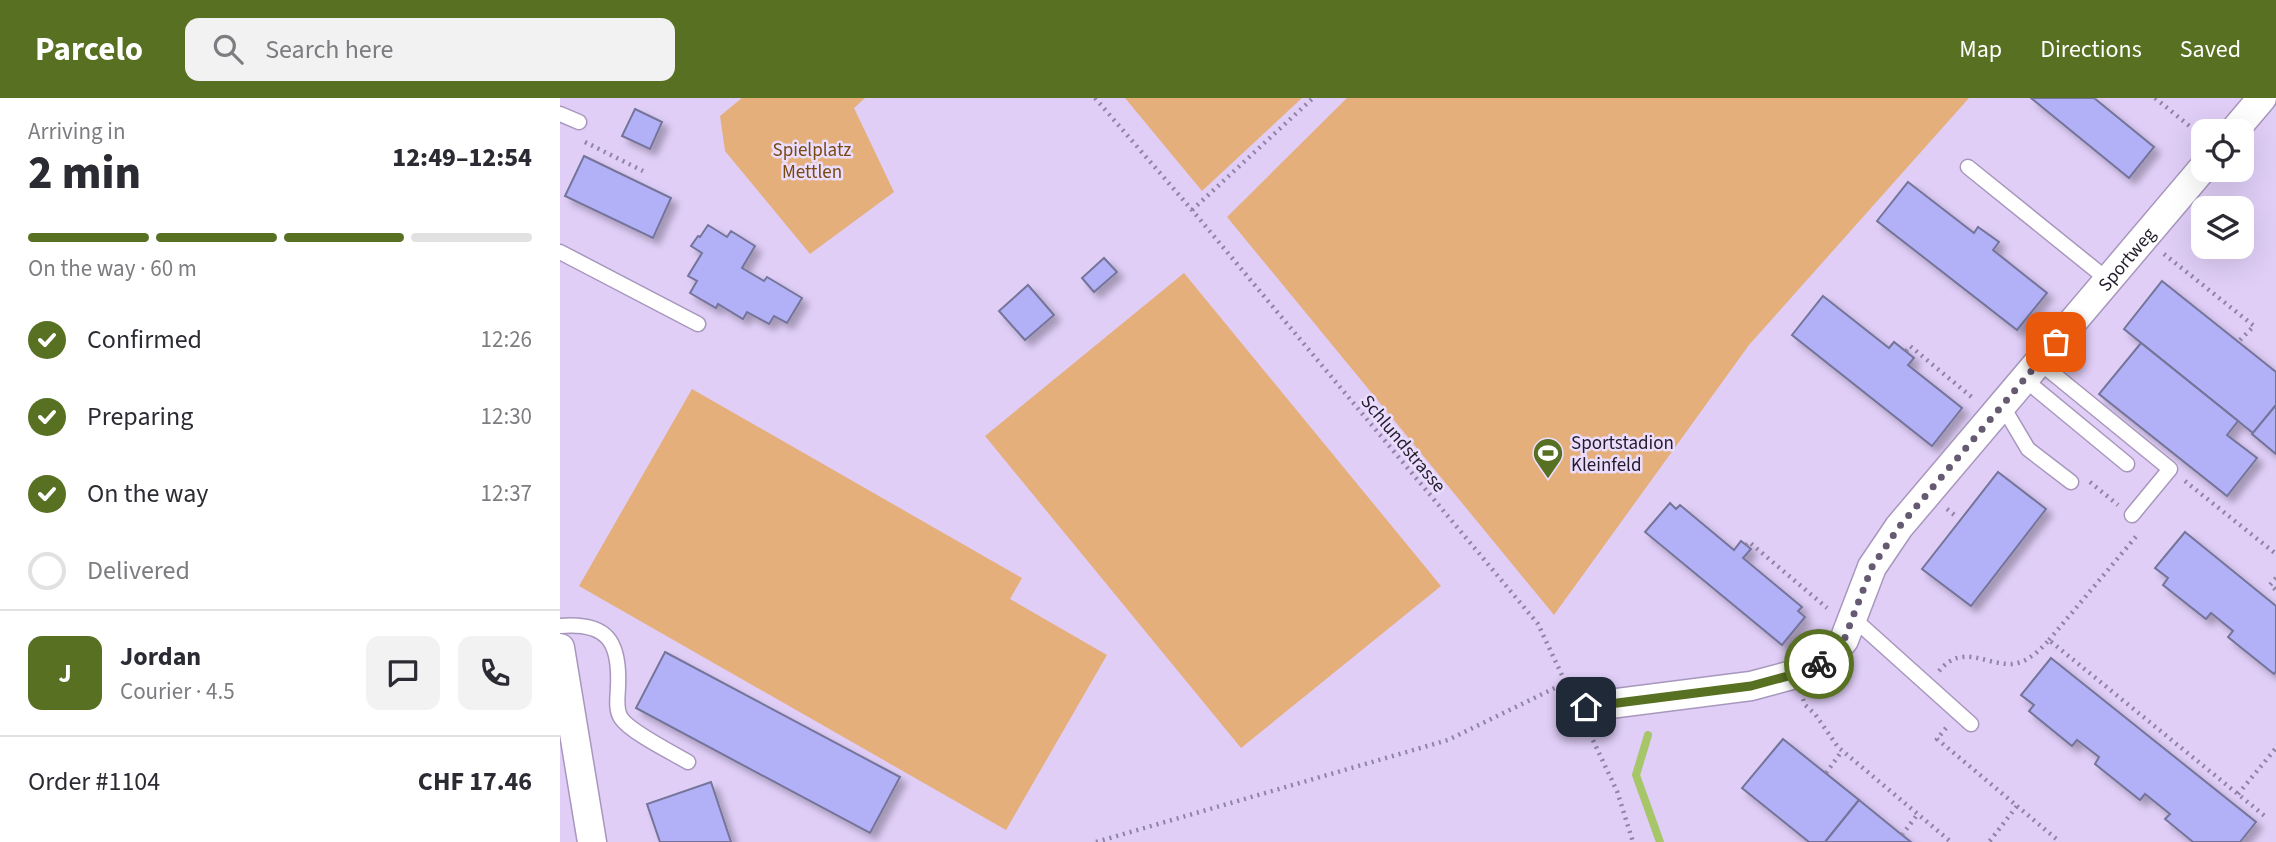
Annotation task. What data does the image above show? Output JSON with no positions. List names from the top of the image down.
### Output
{
  "streets": {
    "street": ["Sportweg"],
    "path": ["Schlundstrasse"]
  },
  "crossings": [
    ["Sportweg", "Schlundstrasse"]
  ],
  "parks": ["Spielplatz Mettlen"],
  "places": {
    "sports": ["Sportstadion Kleinfeld"]
  },
  "page": {
    "header": "Parcelo",
    "search": "Search here",
    "nav": ["Map", "Directions", "Saved"],
    "heading": ["2 min", "Arriving in", "12:49–12:54"],
    "panel": [
      "Jordan",
      "Courier · 4.5",
      "Order #1104",
      "CHF 17.46"
    ],
    "bar": "On the way · 60 m",
    "list": [
      ["Confirmed", "12:26"],
      ["Preparing", "12:30"],
      ["On the way", "12:37"],
      "Delivered"
    ],
    "round": "J"
  }
}
